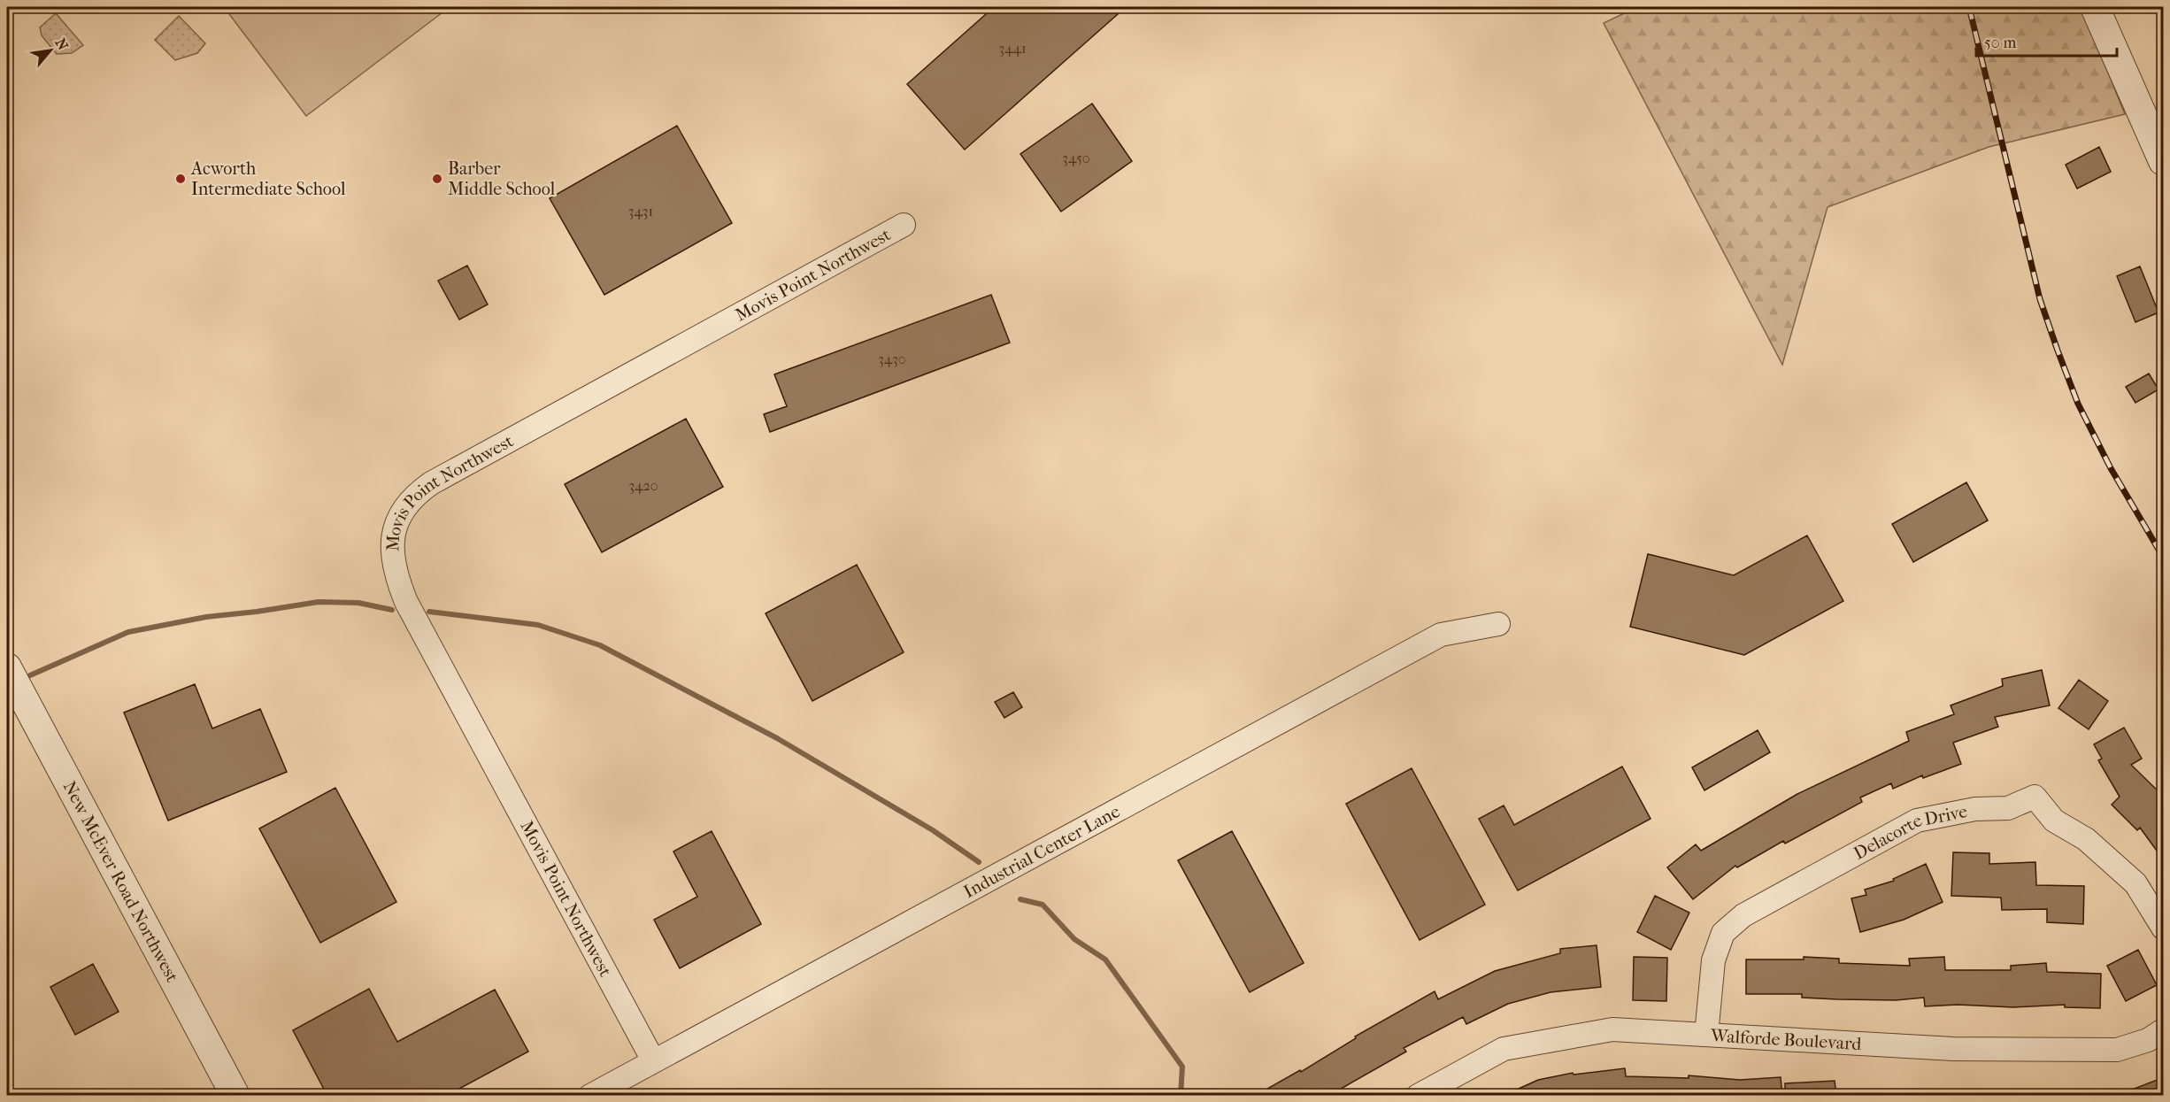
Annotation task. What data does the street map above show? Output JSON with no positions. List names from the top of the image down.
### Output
{
  "streets": {
    "street": [
      "Movis Point Northwest",
      "Delacorte Drive",
      "Industrial Center Lane",
      "New McEver Road Northwest",
      "Walforde Boulevard"
    ]
  },
  "crossings": [
    ["Movis Point Northwest", "Industrial Center Lane"],
    ["Delacorte Drive", "Walforde Boulevard"]
  ],
  "places": ["Acworth Intermediate School", "Barber Middle School"],
  "house_numbers": [
    "3441",
    "3450",
    "3431",
    "3430",
    "3420"
  ],
  "scale_bar": "50 m",
  "north": "top right"
}
